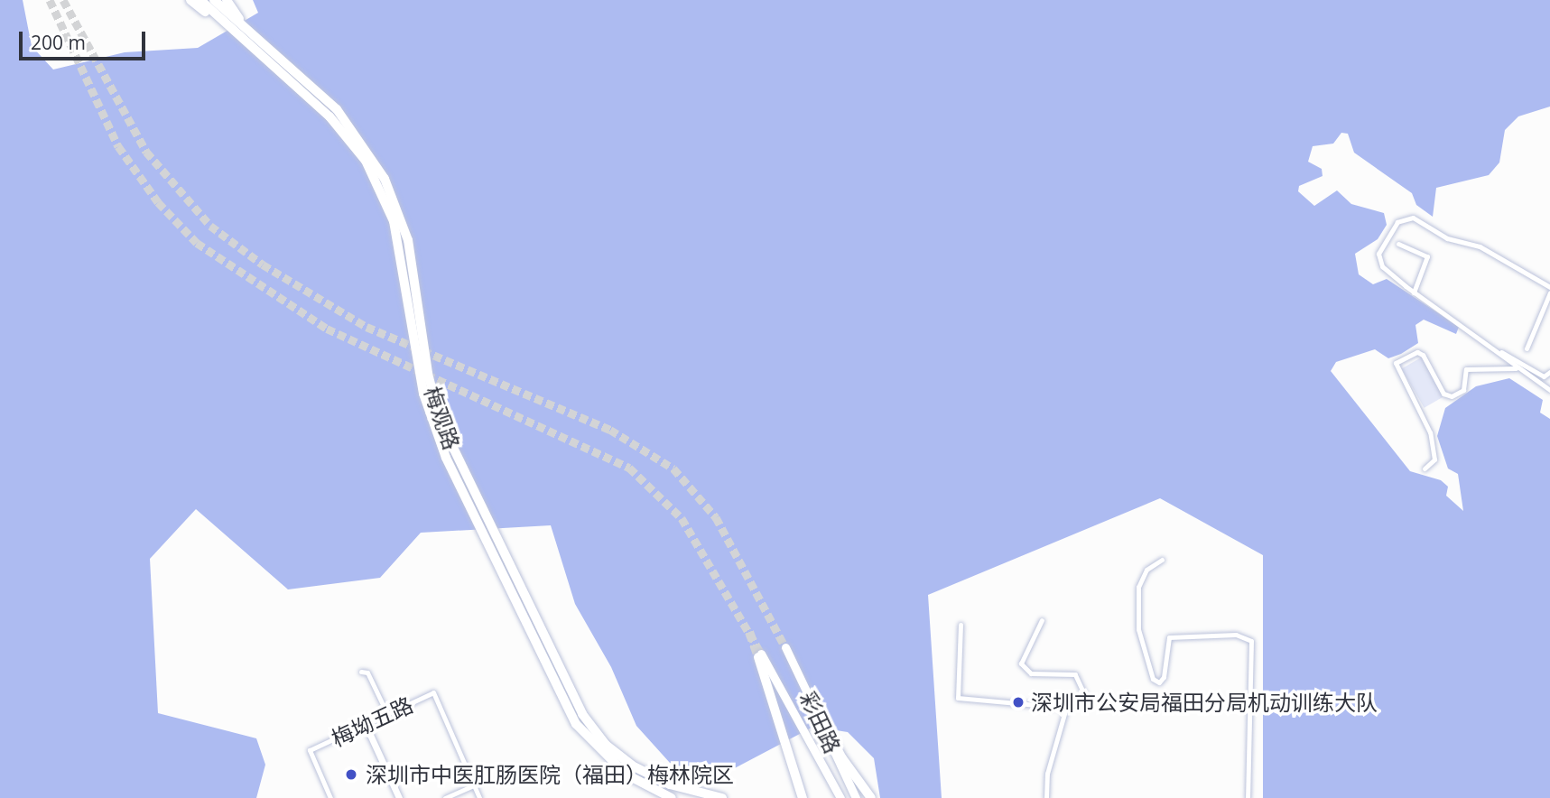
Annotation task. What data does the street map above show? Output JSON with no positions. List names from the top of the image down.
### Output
{
  "streets": {
    "highway": ["梅观路"],
    "main road": ["彩田路"],
    "street": ["梅坳五路"]
  },
  "places": ["深圳市公安局福田分局机动训练大队", "深圳市中医肛肠医院（福田）梅林院区"],
  "scale_bar": "200 m"
}
